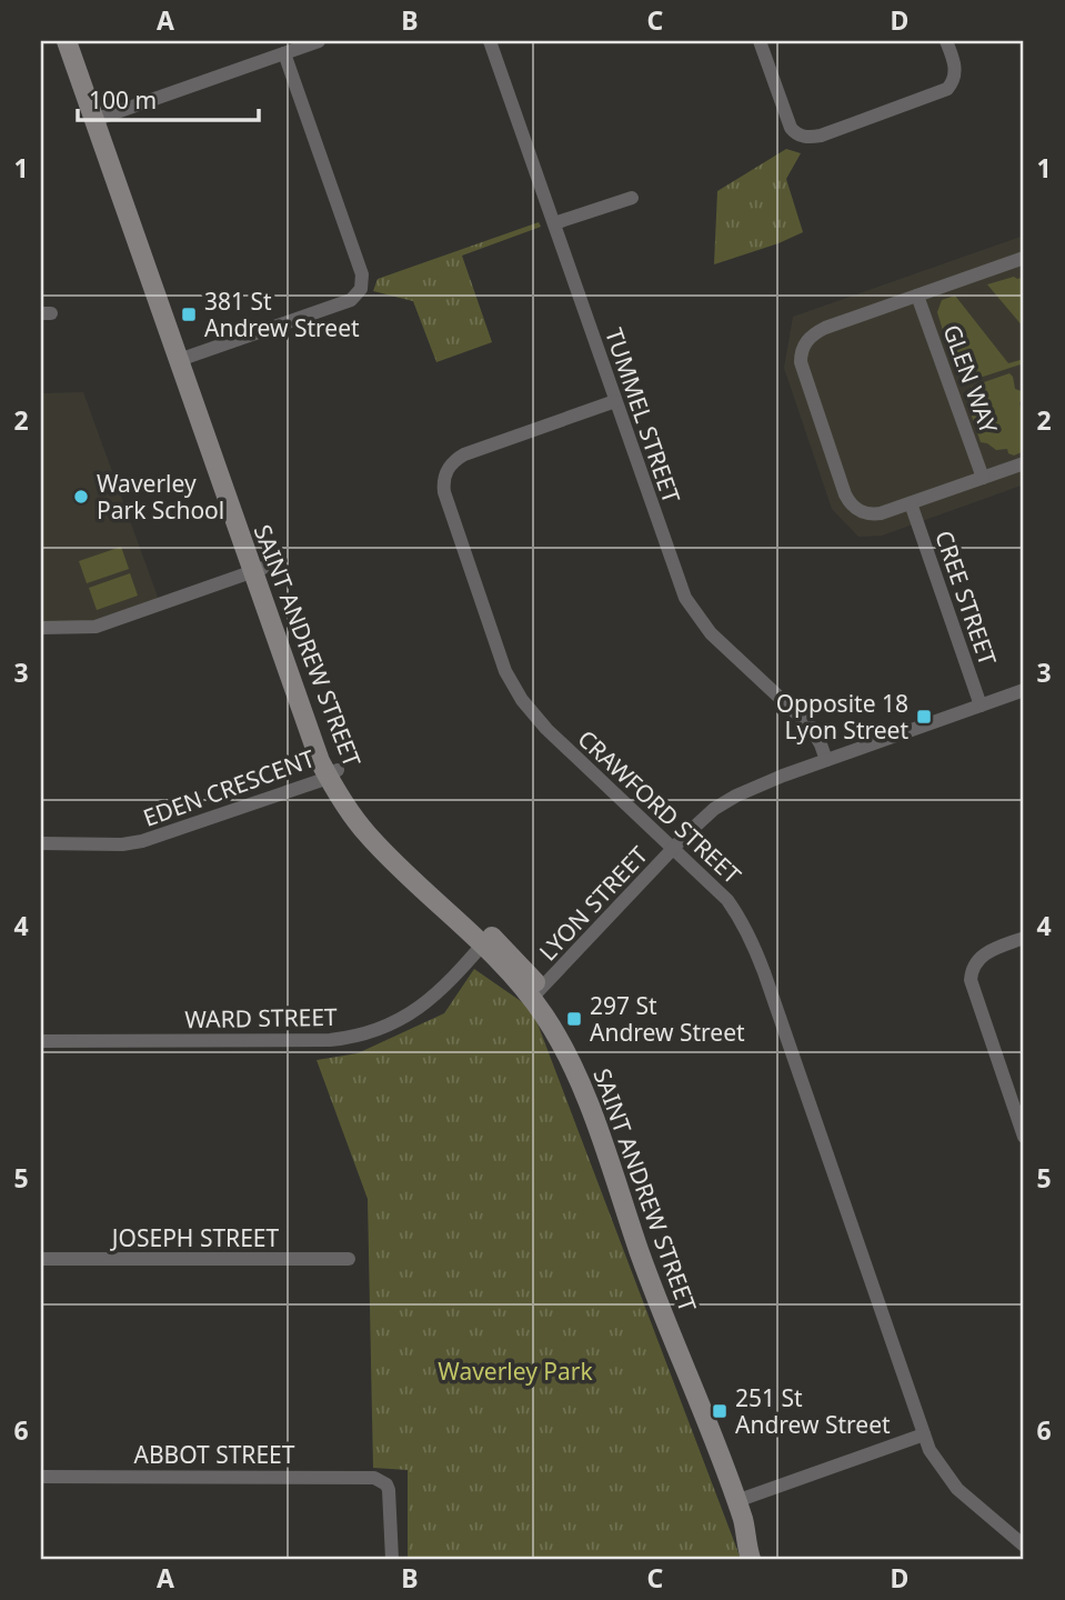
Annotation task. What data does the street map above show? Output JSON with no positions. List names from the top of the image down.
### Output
{
  "streets": {
    "street": [
      "GLEN WAY",
      "TUMMEL STREET",
      "CREE STREET",
      "SAINT ANDREW STREET",
      "EDEN CRESCENT",
      "CRAWFORD STREET",
      "LYON STREET",
      "WARD STREET",
      "JOSEPH STREET",
      "ABBOT STREET"
    ]
  },
  "crossings": [
    ["TUMMEL STREET", "CRAWFORD STREET"],
    ["TUMMEL STREET", "LYON STREET"],
    ["CREE STREET", "LYON STREET"],
    ["SAINT ANDREW STREET", "EDEN CRESCENT"],
    ["SAINT ANDREW STREET", "LYON STREET"],
    ["SAINT ANDREW STREET", "WARD STREET"],
    ["CRAWFORD STREET", "LYON STREET"]
  ],
  "parks": ["Waverley Park"],
  "places": {
    "transit": [
      "381 St Andrew Street",
      "Opposite 18 Lyon Street",
      "297 St Andrew Street",
      "251 St Andrew Street"
    ],
    "other": ["Waverley Park School"]
  },
  "scale_bar": "100 m",
  "grid": {
    "columns": [
      "A",
      "B",
      "C",
      "D"
    ],
    "rows": [
      "1",
      "2",
      "3",
      "4",
      "5",
      "6"
    ]
  }
}
